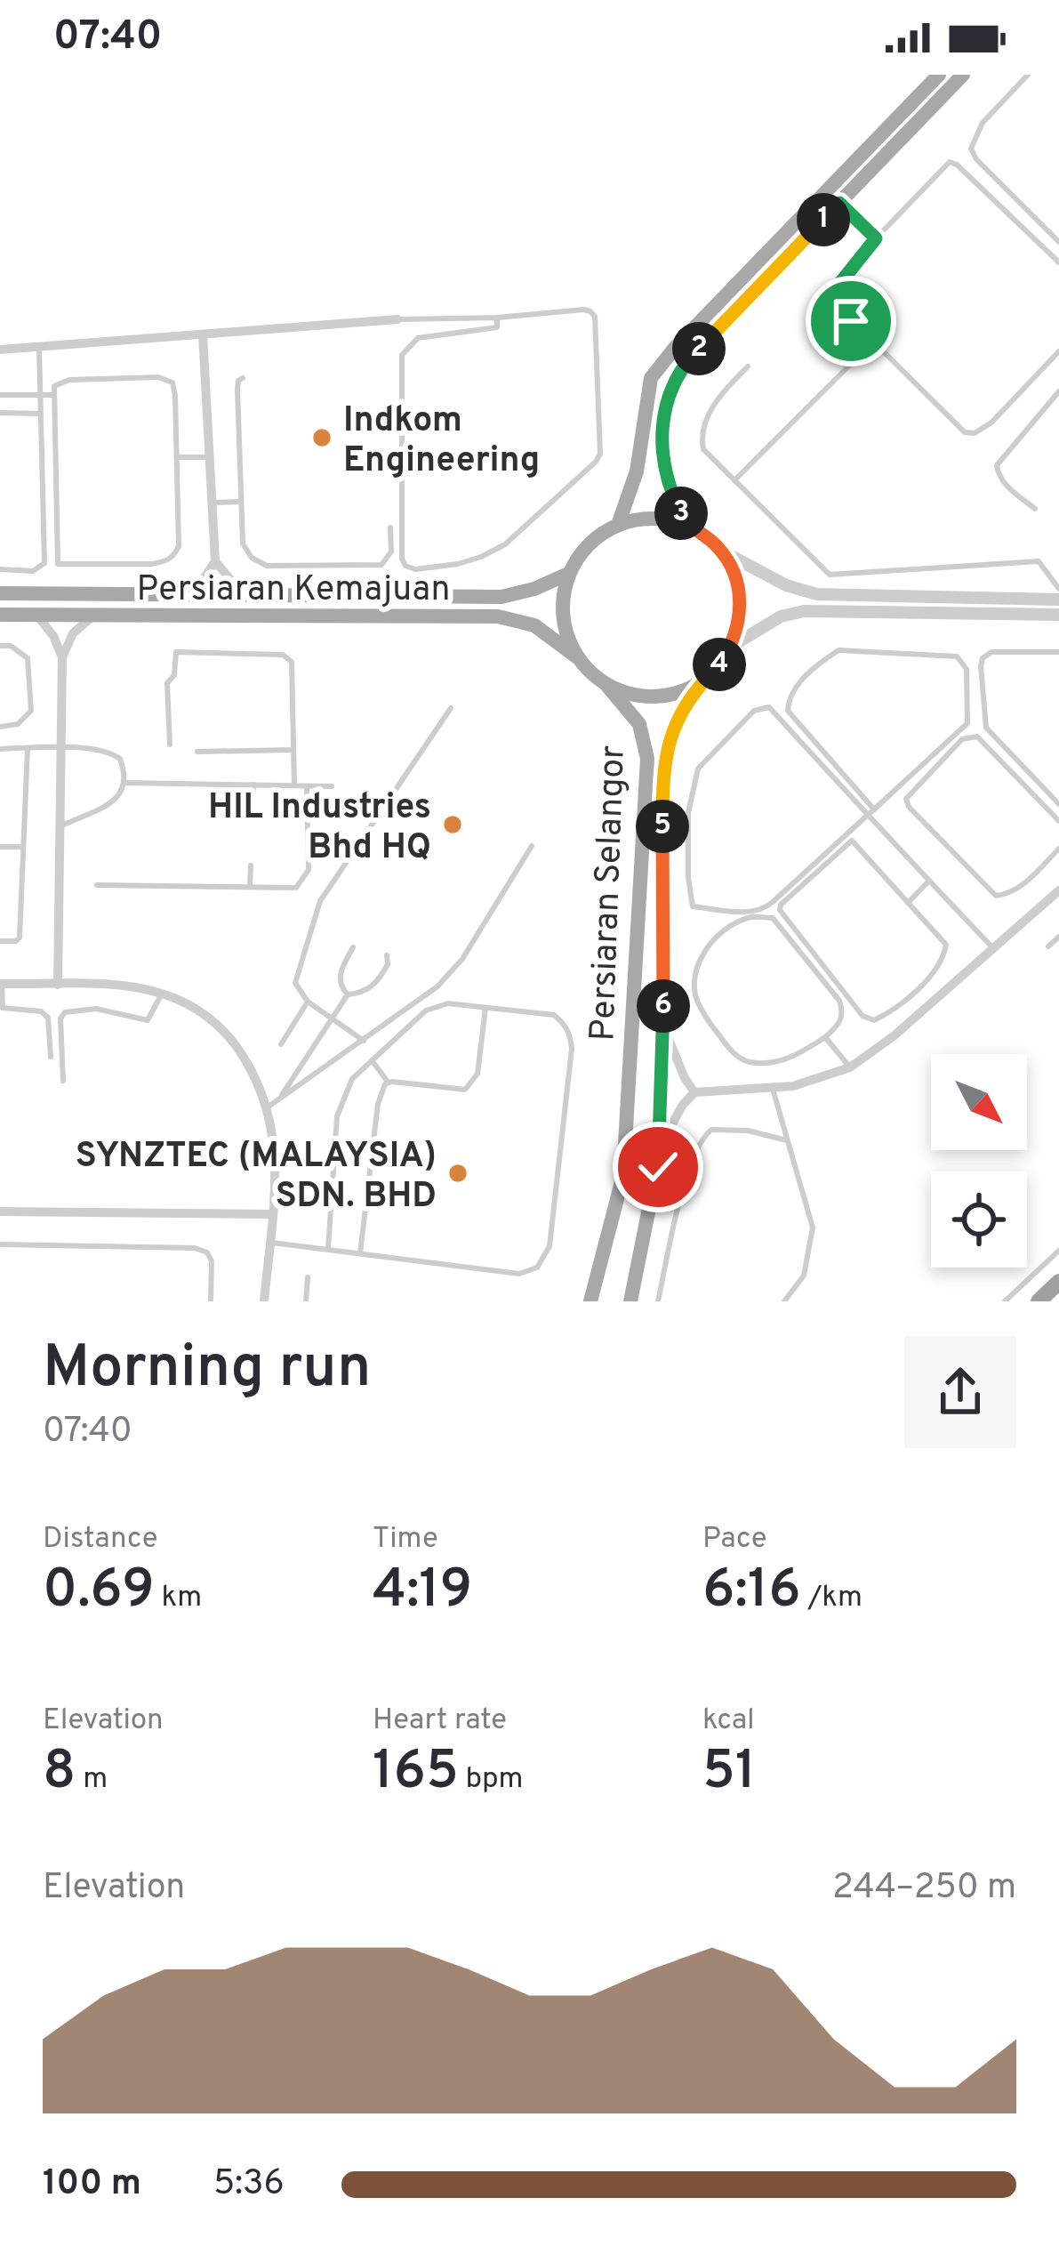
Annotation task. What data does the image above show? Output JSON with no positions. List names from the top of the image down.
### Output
{
  "streets": {
    "main road": ["Persiaran Kemajuan", "Persiaran Selangor"]
  },
  "crossings": [
    ["Persiaran Kemajuan", "Persiaran Selangor"]
  ],
  "places": ["Indkom Engineering", "HIL Industries Bhd HQ", "SYNZTEC (MALAYSIA) SDN. BHD"],
  "north": "bottom right",
  "page": {
    "status": "07:40",
    "pins": [
      "1",
      "2",
      "3",
      "4",
      "5",
      "6"
    ],
    "heading": ["Morning run", "07:40"],
    "stats": [
      ["Distance", "0.69 km"],
      ["Time", "4:19"],
      ["Pace", "6:16 /km"],
      ["Elevation", "8 m"],
      ["Heart rate", "165 bpm"],
      ["kcal", "51"]
    ],
    "chart": ["Elevation", "244–250 m"],
    "list": [
      {
        "name": "100 m",
        "note": "5:36"
      }
    ]
  }
}
